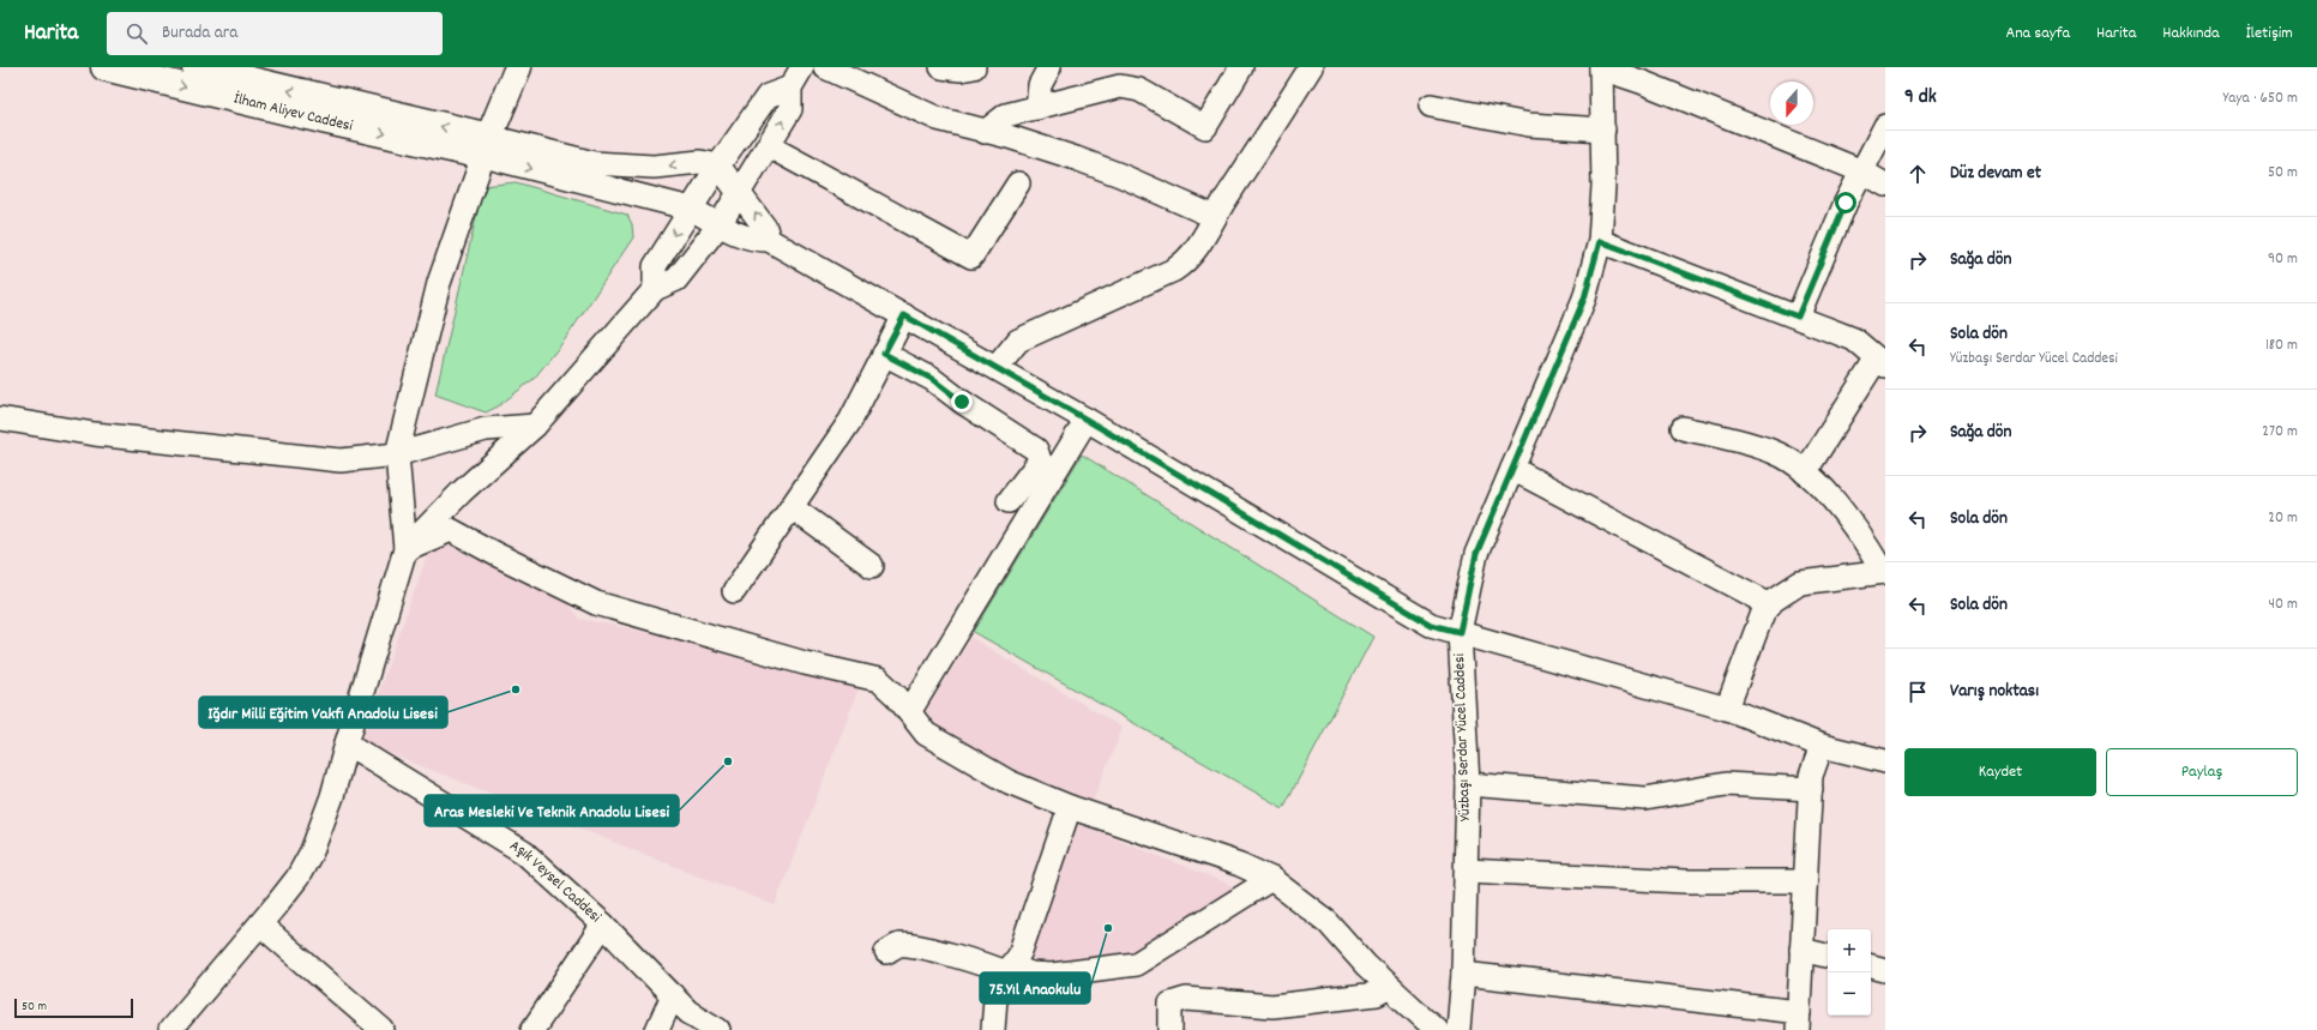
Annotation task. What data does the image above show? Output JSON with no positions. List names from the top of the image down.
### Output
{
  "streets": {
    "main road": ["İlham Aliyev Caddesi"],
    "street": ["Yüzbaşı Serdar Yücel Caddesi", "Aşık Veysel Caddesi"]
  },
  "places": ["Iğdır Milli Eğitim Vakfı Anadolu Lisesi", "Aras Mesleki Ve Teknik Anadolu Lisesi", "75.Yıl Anaokulu"],
  "scale_bar": "50 m",
  "north": "bottom",
  "page": {
    "header": "Harita",
    "search": "Burada ara",
    "nav": [
      "Ana sayfa",
      "Harita",
      "Hakkında",
      "İletişim"
    ],
    "heading": ["9 dk", "Yaya · 650 m"],
    "list": [
      ["Düz devam et", "50 m"],
      ["Sağa dön", "90 m"],
      ["Sola dön", "Yüzbaşı Serdar Yücel Caddesi", "180 m"],
      ["Sağa dön", "270 m"],
      ["Sola dön", "20 m"],
      ["Sola dön", "40 m"],
      "Varış noktası"
    ],
    "buttons": ["Kaydet", "Paylaş"],
    "map_buttons": ["+", "−"],
    "scale": "50 m"
  }
}
